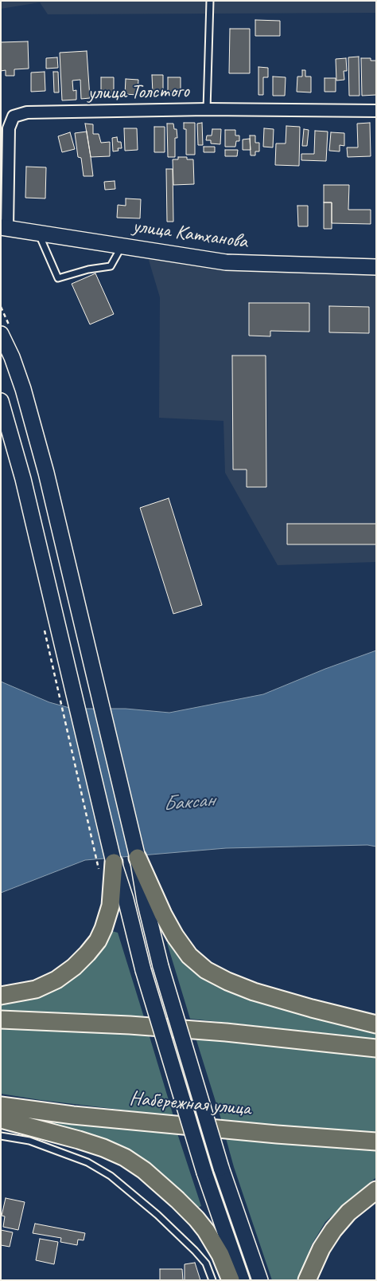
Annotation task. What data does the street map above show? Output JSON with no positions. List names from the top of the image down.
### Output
{
  "streets": {
    "main road": ["улица Катханова", "Набережная улица"],
    "street": ["улица Толстого"]
  },
  "crossings": [
    ["улица Толстого", "улица Катханова"]
  ],
  "water": ["Баксан"]
}
